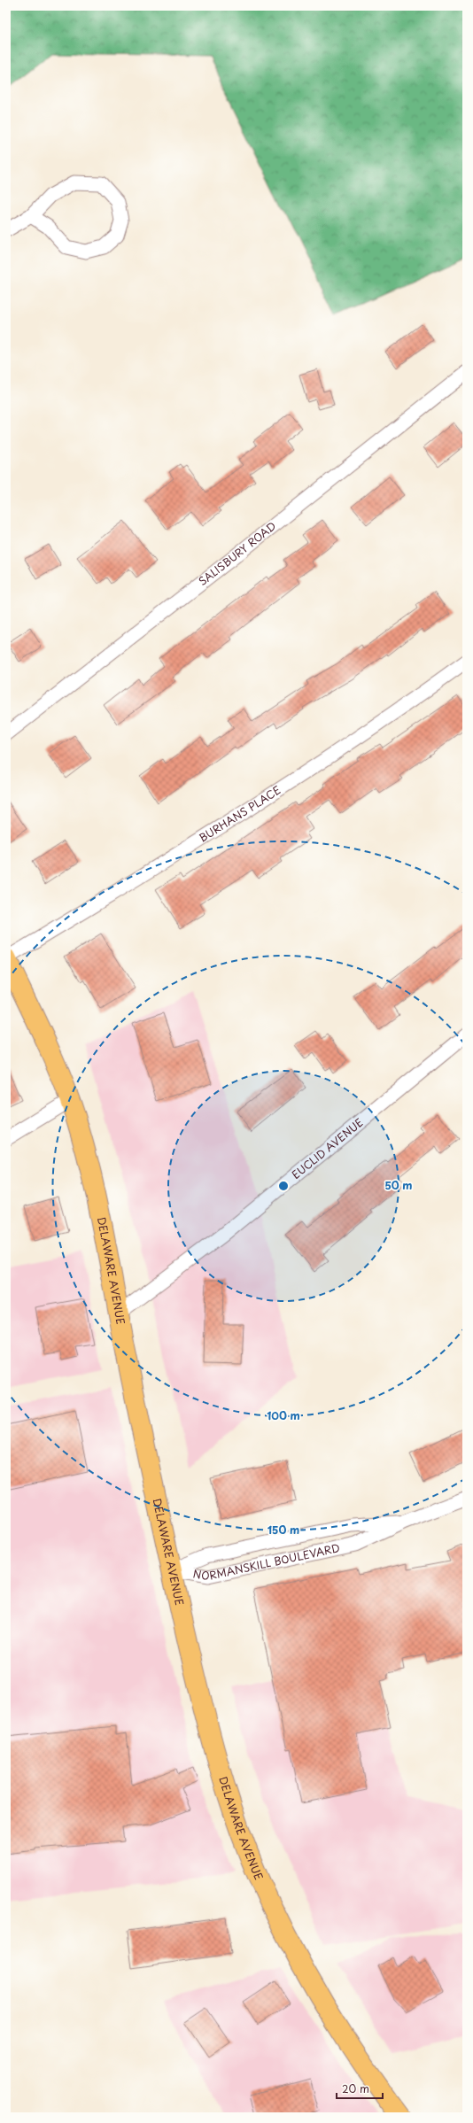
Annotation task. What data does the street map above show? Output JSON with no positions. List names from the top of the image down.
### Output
{
  "streets": {
    "main road": ["DELAWARE AVENUE"],
    "street": [
      "SALISBURY ROAD",
      "BURHANS PLACE",
      "EUCLID AVENUE",
      "NORMANSKILL BOULEVARD"
    ]
  },
  "crossings": [
    ["BURHANS PLACE", "DELAWARE AVENUE"],
    ["EUCLID AVENUE", "DELAWARE AVENUE"],
    ["DELAWARE AVENUE", "NORMANSKILL BOULEVARD"]
  ],
  "scale_bar": "20 m",
  "rings": ["50 m", "100 m", "150 m"]
}
